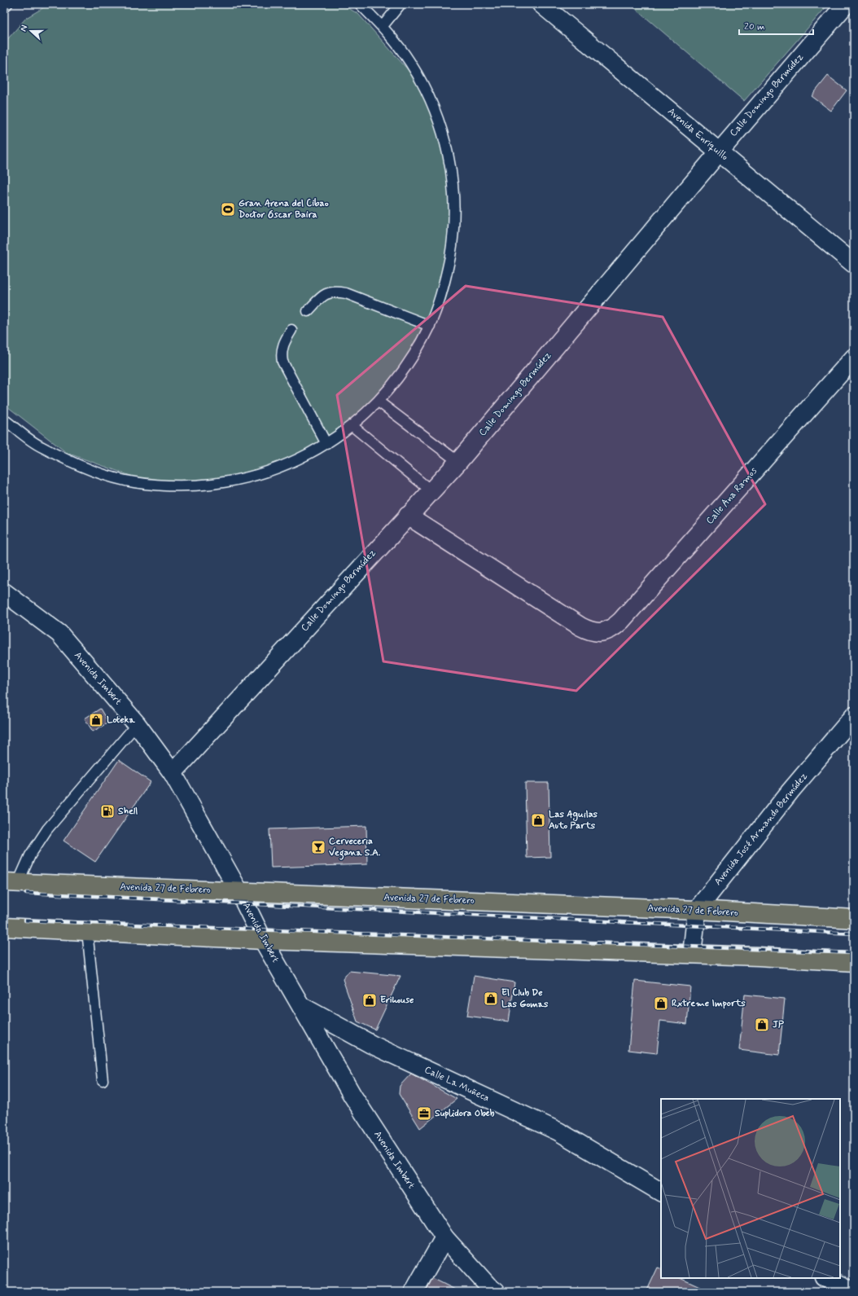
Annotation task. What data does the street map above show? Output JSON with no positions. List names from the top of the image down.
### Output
{
  "streets": {
    "main road": ["Avenida 27 de Febrero"],
    "street": [
      "Calle Domingo Bermúdez",
      "Avenida Enriquillo",
      "Calle Ana Ramos",
      "Avenida Imbert",
      "Avenida José Armando Bermúdez",
      "Calle La Muñeca"
    ]
  },
  "crossings": [
    ["Calle Domingo Bermúdez", "Avenida Enriquillo"],
    ["Calle Domingo Bermúdez", "Calle Ana Ramos"],
    ["Calle Domingo Bermúdez", "Avenida Imbert"],
    ["Avenida Imbert", "Avenida 27 de Febrero"],
    ["Avenida Imbert", "Calle La Muñeca"],
    ["Avenida José Armando Bermúdez", "Avenida 27 de Febrero"]
  ],
  "places": {
    "sports": ["Gran Arena del Cibao Doctor Óscar Baira"],
    "shop": [
      "Loteka",
      "Las Aguilas Auto Parts",
      "El Club De Las Gomas",
      "Erihouse",
      "Rxtreme Imports",
      "JP"
    ],
    "fuel station": ["Shell"],
    "bar": ["Cerveceria Vegana S.A."],
    "office": ["Suplidora Obeb"]
  },
  "scale_bar": "20 m",
  "north": "left"
}
